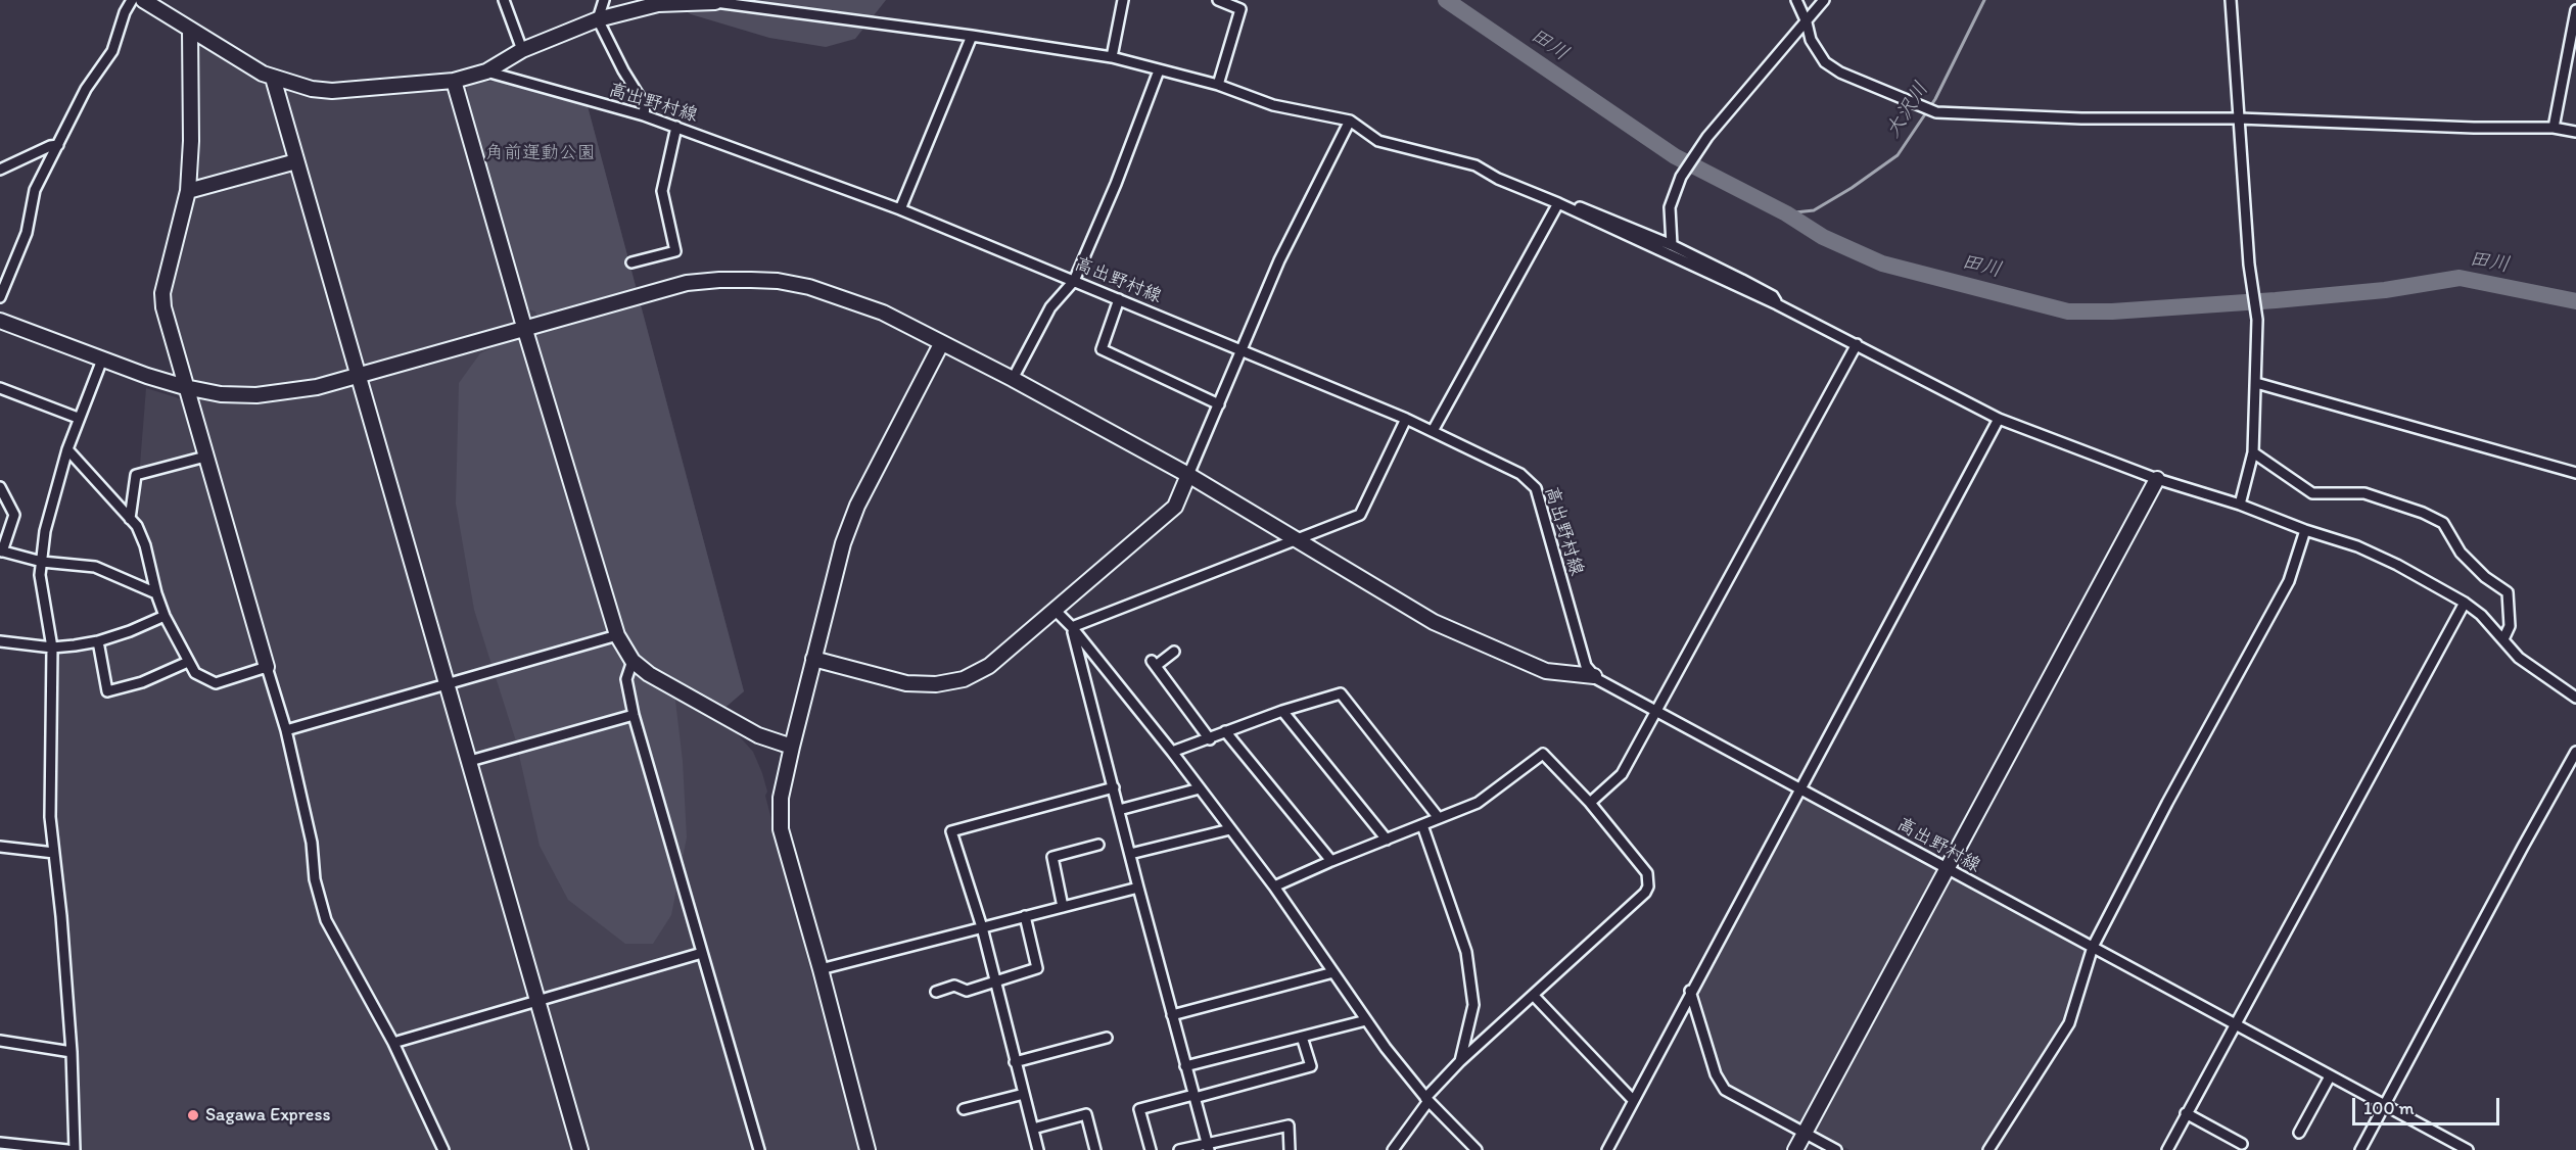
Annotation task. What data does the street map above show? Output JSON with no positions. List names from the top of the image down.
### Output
{
  "streets": {
    "street": ["高出野村線"]
  },
  "water": ["田川", "大沢川"],
  "parks": ["角前運動公園"],
  "places": ["Sagawa Express"],
  "scale_bar": "100 m"
}
